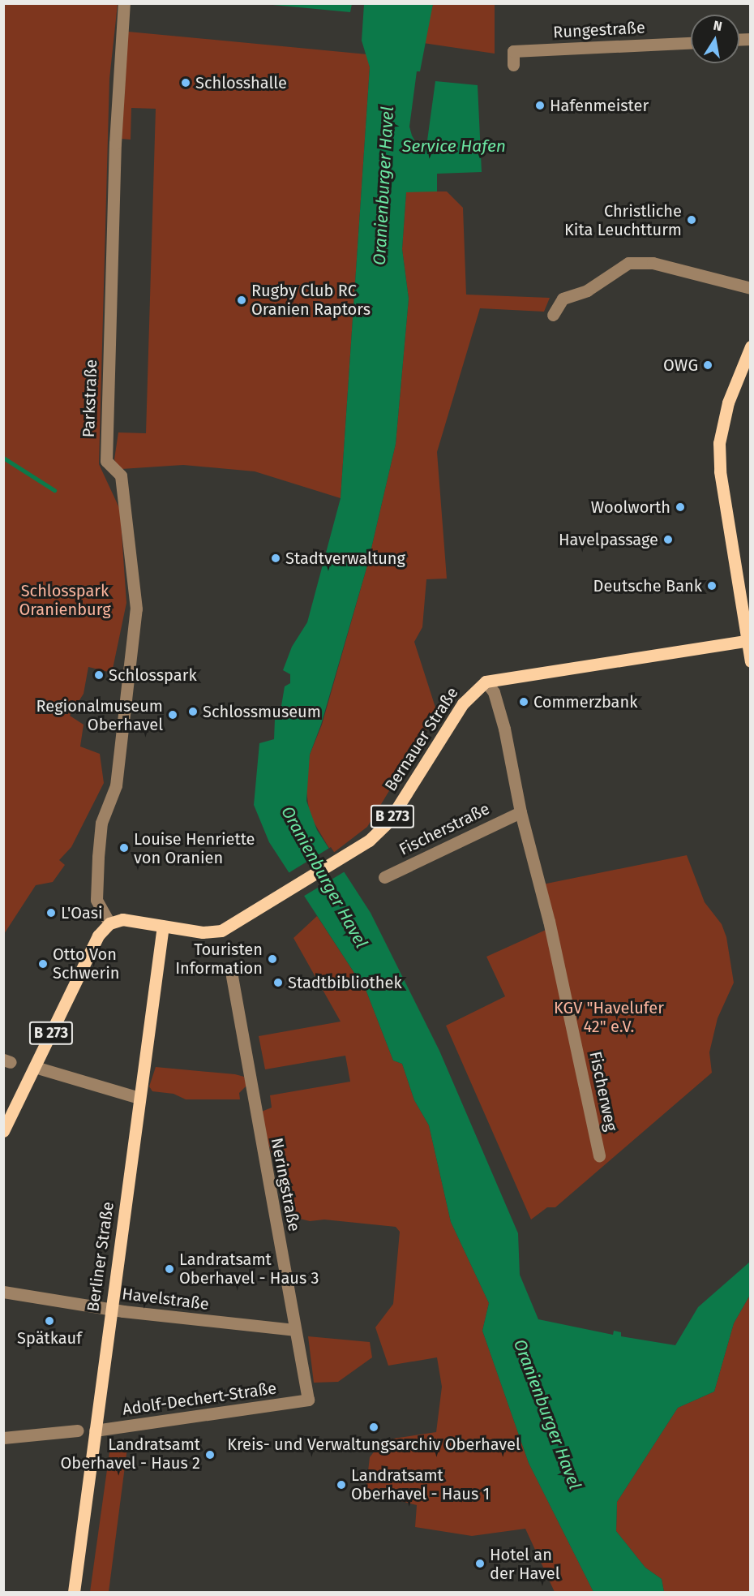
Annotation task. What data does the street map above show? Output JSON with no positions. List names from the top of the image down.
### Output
{
  "streets": {
    "main road": ["Bernauer Straße", "B 273", "Berliner Straße"],
    "street": [
      "Rungestraße",
      "Parkstraße",
      "Fischerstraße",
      "Fischerweg",
      "Neringstraße",
      "Havelstraße",
      "Adolf-Dechert-Straße"
    ]
  },
  "crossings": [
    ["Parkstraße", "B 273"],
    ["Bernauer Straße", "B 273"],
    ["Bernauer Straße", "Berliner Straße"],
    ["B 273", "Berliner Straße"],
    ["Fischerstraße", "Fischerweg"],
    ["Neringstraße", "Havelstraße"],
    ["Neringstraße", "Adolf-Dechert-Straße"],
    ["Berliner Straße", "Havelstraße"],
    ["Berliner Straße", "Adolf-Dechert-Straße"]
  ],
  "water": ["Service Hafen", "Oranienburger Havel"],
  "parks": ["Schlosspark Oranienburg", "KGV \"Havelufer 42\" e.V."],
  "places": [
    "Schlosshalle",
    "Hafenmeister",
    "Christliche Kita Leuchtturm",
    "Rugby Club RC Oranien Raptors",
    "OWG",
    "Woolworth",
    "Havelpassage",
    "Stadtverwaltung",
    "Deutsche Bank",
    "Schlosspark",
    "Commerzbank",
    "Schlossmuseum",
    "Regionalmuseum Oberhavel",
    "Louise Henriette von Oranien",
    "L'Oasi",
    "Touristen Information",
    "Otto Von Schwerin",
    "Stadtbibliothek",
    "Landratsamt Oberhavel - Haus 3",
    "Spätkauf",
    "Kreis- und Verwaltungsarchiv Oberhavel",
    "Landratsamt Oberhavel - Haus 2",
    "Landratsamt Oberhavel - Haus 1",
    "Hotel an der Havel"
  ],
  "north": "top"
}
